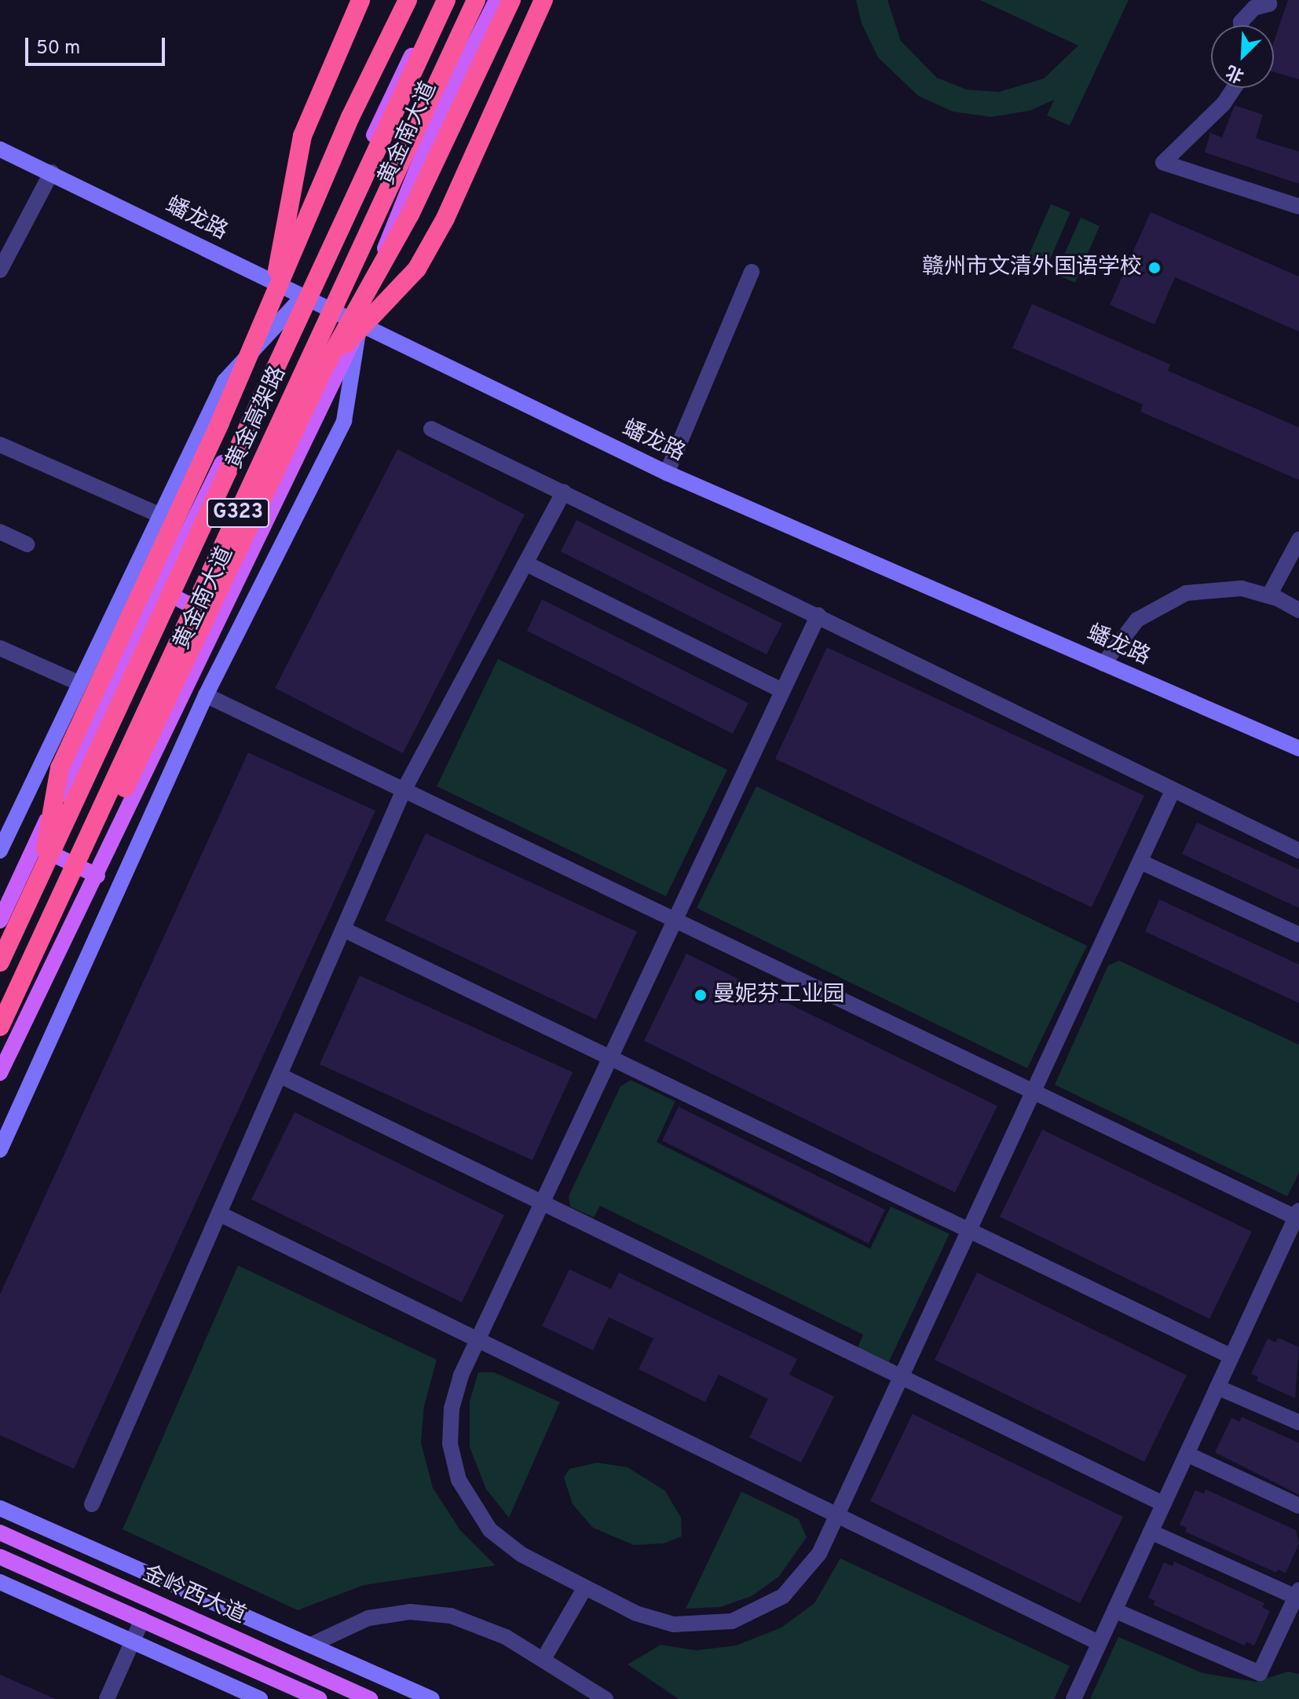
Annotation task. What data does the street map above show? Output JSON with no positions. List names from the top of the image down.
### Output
{
  "streets": {
    "highway": ["黄金高架路", "G323"],
    "main road": ["黄金南大道", "金岭西大道"],
    "street": ["蟠龙路"]
  },
  "crossings": [
    ["黄金南大道", "蟠龙路"]
  ],
  "places": ["赣州市文清外国语学校", "曼妮芬工业园"],
  "scale_bar": "50 m",
  "north": "bottom left"
}
